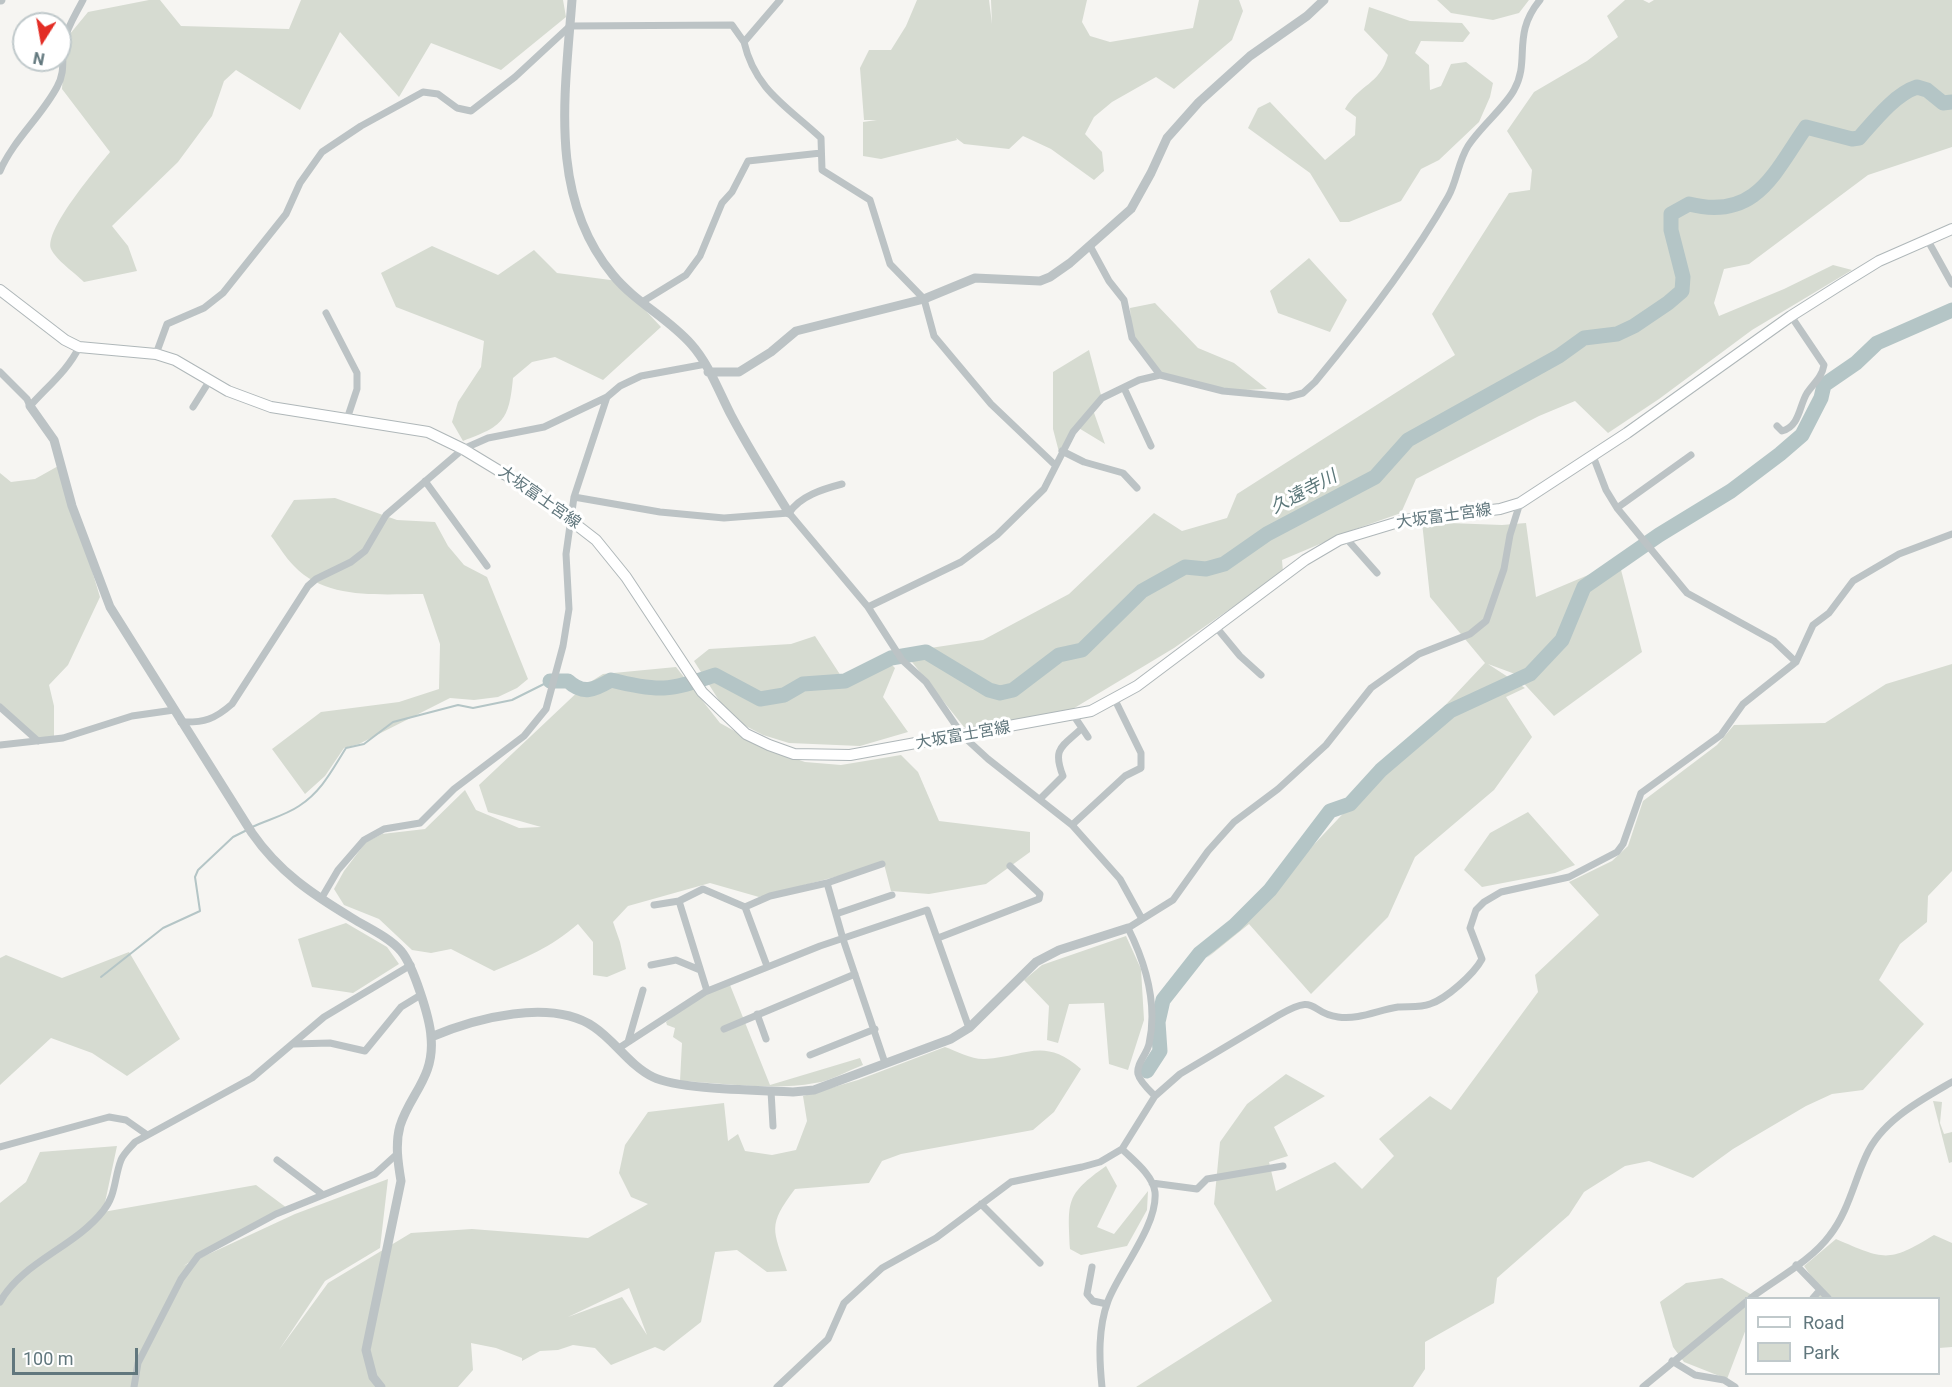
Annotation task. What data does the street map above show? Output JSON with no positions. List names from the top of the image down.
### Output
{
  "streets": {
    "main road": ["大坂富士宮線"]
  },
  "water": ["久遠寺川"],
  "legend": ["Road", "Park"],
  "scale_bar": "100 m",
  "north": "bottom"
}
